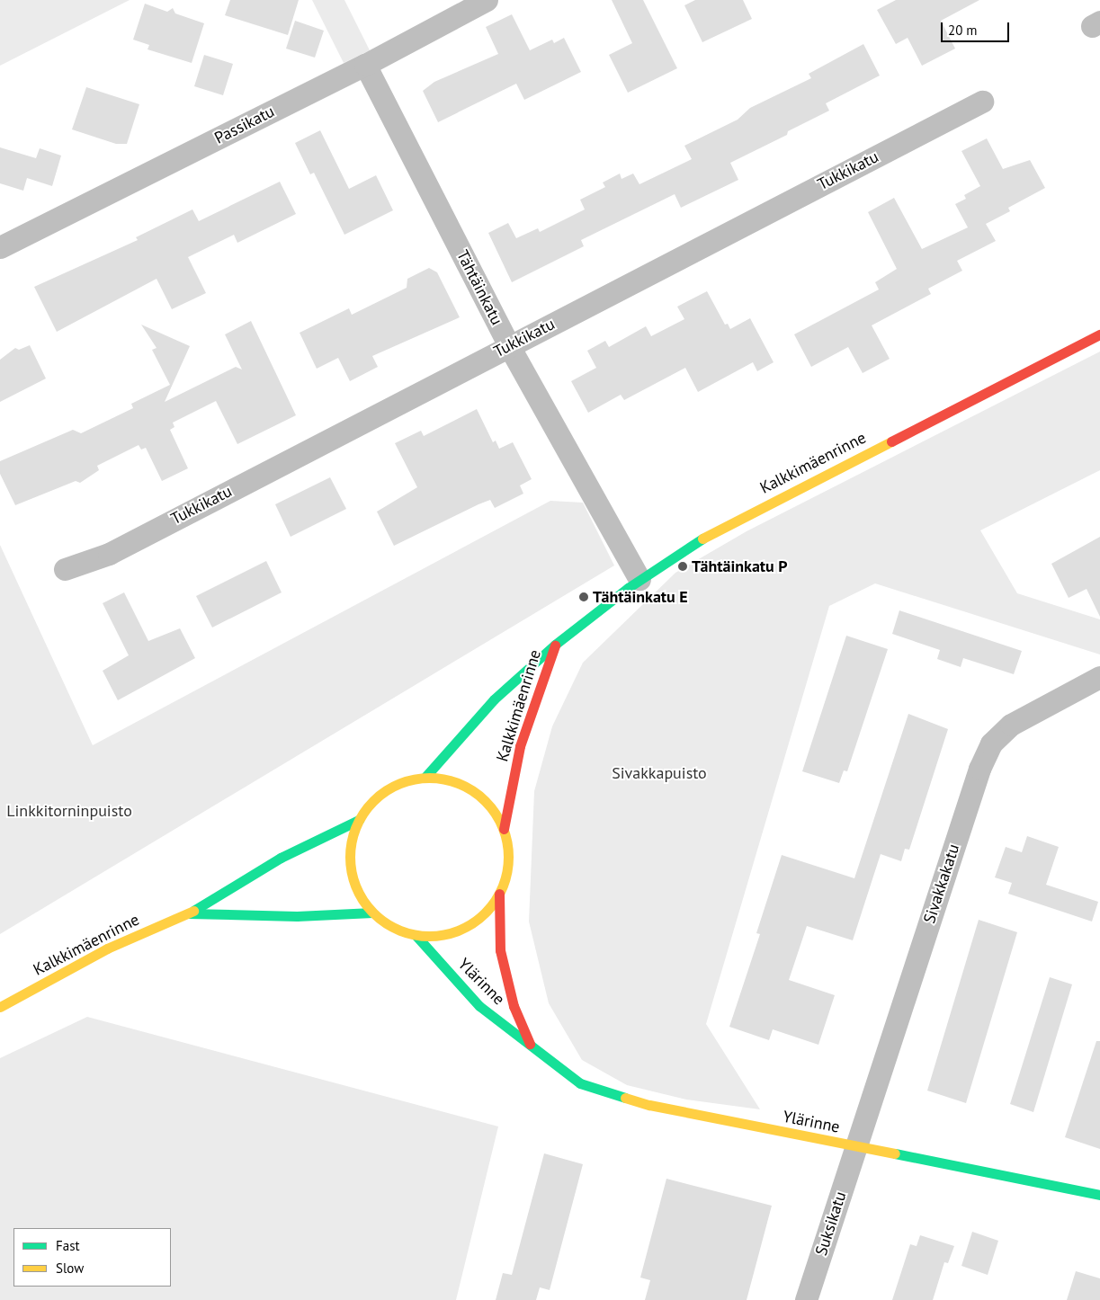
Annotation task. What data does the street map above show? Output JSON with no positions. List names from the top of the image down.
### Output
{
  "streets": {
    "street": [
      "Passikatu",
      "Tukkikatu",
      "Tähtäinkatu",
      "Kalkkimäenrinne",
      "Sivakkakatu",
      "Ylärinne",
      "Suksikatu"
    ]
  },
  "crossings": [
    ["Passikatu", "Tähtäinkatu"],
    ["Tukkikatu", "Tähtäinkatu"],
    ["Tähtäinkatu", "Kalkkimäenrinne"],
    ["Kalkkimäenrinne", "Ylärinne"],
    ["Sivakkakatu", "Ylärinne"],
    ["Sivakkakatu", "Suksikatu"],
    ["Ylärinne", "Suksikatu"]
  ],
  "parks": ["Sivakkapuisto", "Linkkitorninpuisto"],
  "places": ["Tähtäinkatu P", "Tähtäinkatu E"],
  "legend": ["Fast", "Slow"],
  "scale_bar": "20 m"
}
